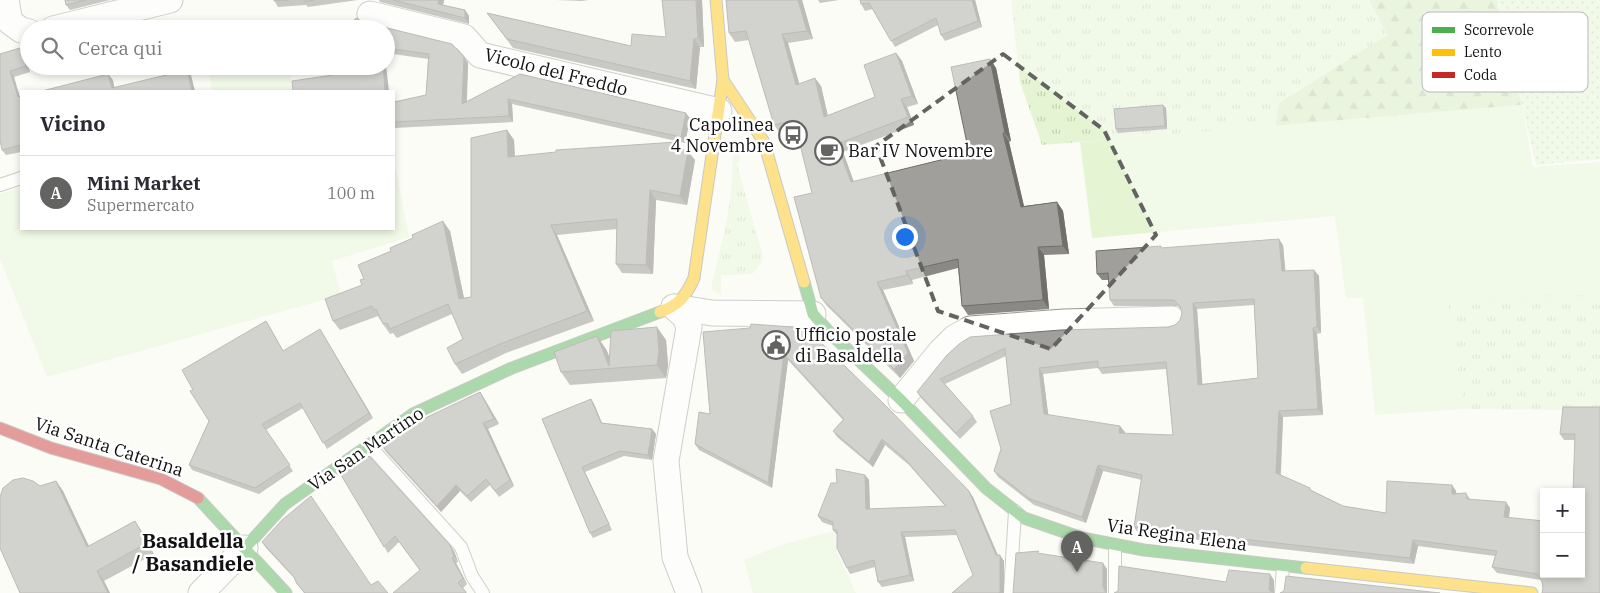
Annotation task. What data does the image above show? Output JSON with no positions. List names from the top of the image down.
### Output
{
  "streets": {
    "street": [
      "Vicolo del Freddo",
      "Via Santa Caterina",
      "Via San Martino",
      "Via Regina Elena"
    ]
  },
  "crossings": [
    ["Via Santa Caterina", "Via San Martino"]
  ],
  "districts": ["Basaldella / Basandiele"],
  "places": {
    "bus stop": ["Capolinea 4 Novembre"],
    "cafe": ["Bar IV Novembre"],
    "public building": ["Ufficio postale di Basaldella"]
  },
  "legend": ["Scorrevole", "Lento", "Coda"],
  "page": {
    "search": "Cerca qui",
    "heading": "Vicino",
    "list": [
      {
        "mark": "A",
        "name": "Mini Market",
        "note": "Supermercato",
        "value": "100 m"
      }
    ],
    "map_buttons": ["+", "−"],
    "pins": "A"
  }
}
